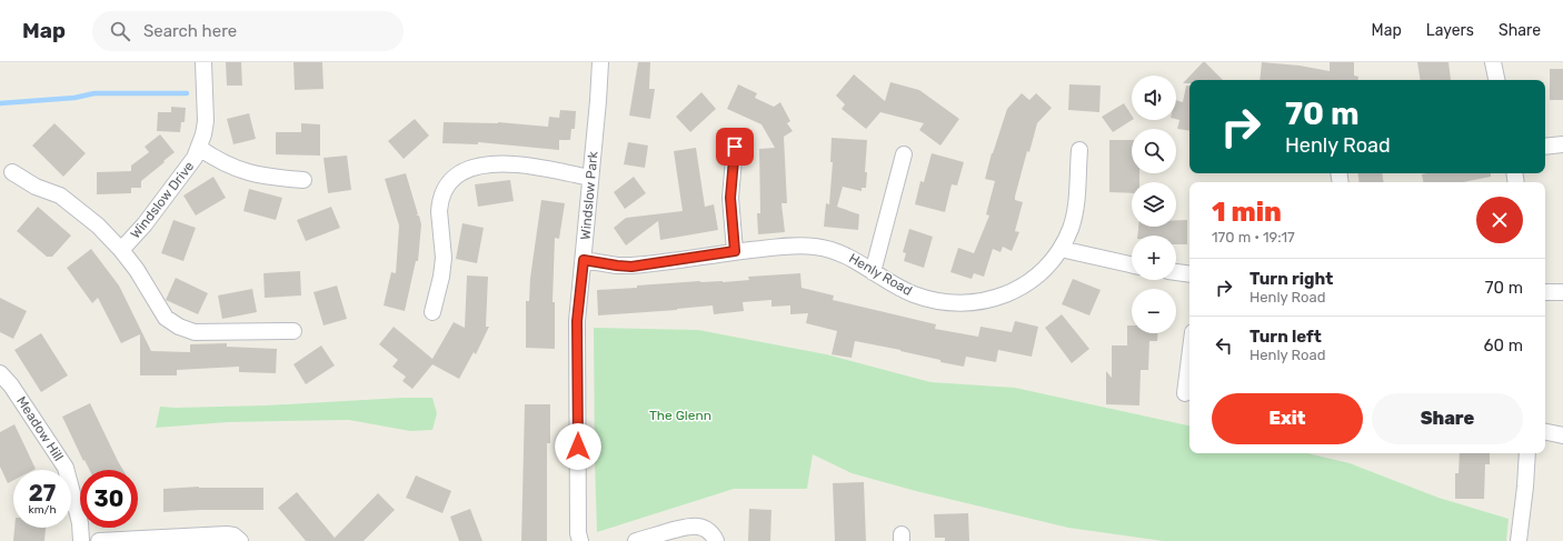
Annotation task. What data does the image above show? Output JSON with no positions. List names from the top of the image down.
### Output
{
  "streets": {
    "street": [
      "Windslow Park",
      "Windslow Drive",
      "Henly Road",
      "Meadow Hill"
    ]
  },
  "crossings": [
    ["Windslow Park", "Henly Road"]
  ],
  "parks": ["The Glenn"],
  "page": {
    "header": "Map",
    "search": "Search here",
    "nav": ["Map", "Layers", "Share"],
    "map_buttons": ["+", "−"],
    "turn": ["70 m", "Henly Road"],
    "heading": ["1 min", "170 m · 19:17"],
    "list": [
      {
        "name": "Turn right",
        "note": "Henly Road",
        "value": "70 m"
      },
      {
        "name": "Turn left",
        "note": "Henly Road",
        "value": "60 m"
      }
    ],
    "buttons": ["Exit", "Share"],
    "speed": "27 km/h",
    "limit": "30"
  }
}
